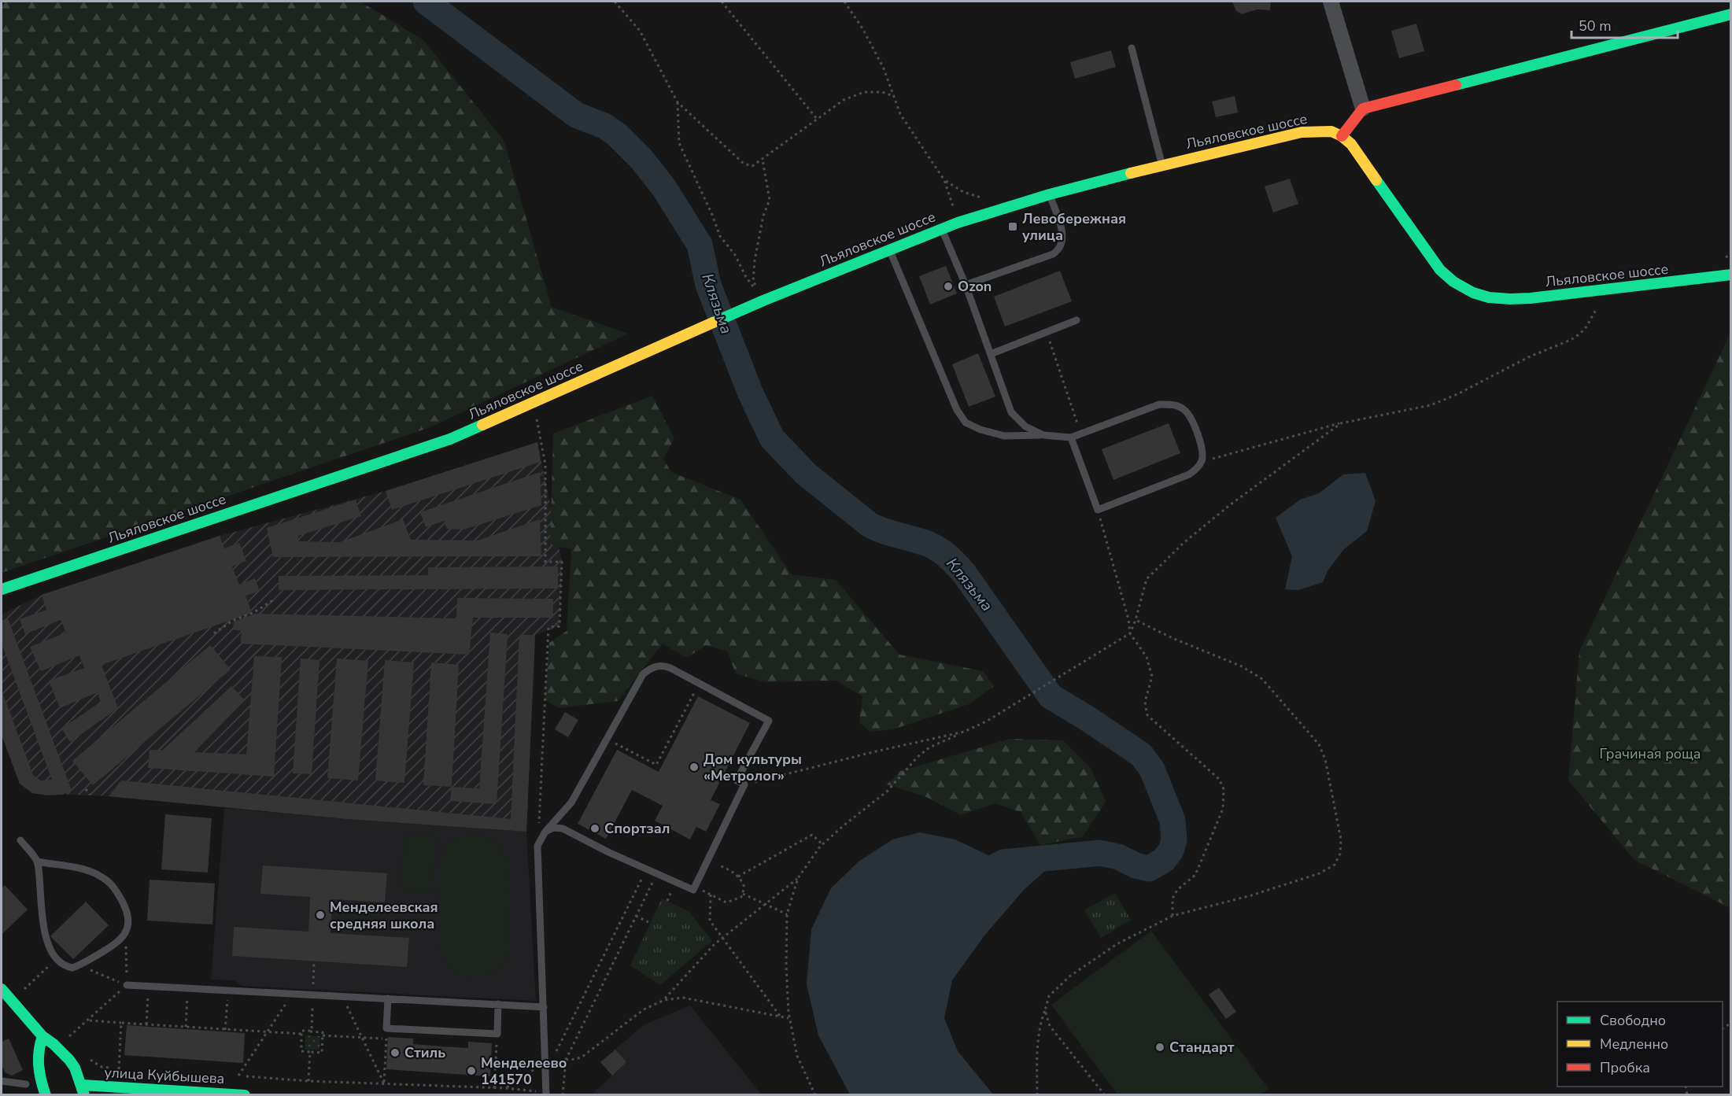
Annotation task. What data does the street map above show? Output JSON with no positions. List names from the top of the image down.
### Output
{
  "streets": {
    "street": ["Льяловское шоссе", "улица Куйбышева"]
  },
  "water": ["Клязьма"],
  "parks": ["Грачиная роща"],
  "places": {
    "transit": ["Левобережная улица"],
    "other": [
      "Ozon",
      "Дом культуры «Метролог»",
      "Спортзал",
      "Менделеевская средняя школа",
      "Стандарт",
      "Стиль",
      "Менделеево 141570"
    ]
  },
  "legend": ["Свободно", "Медленно", "Пробка"],
  "scale_bar": "50 m"
}
